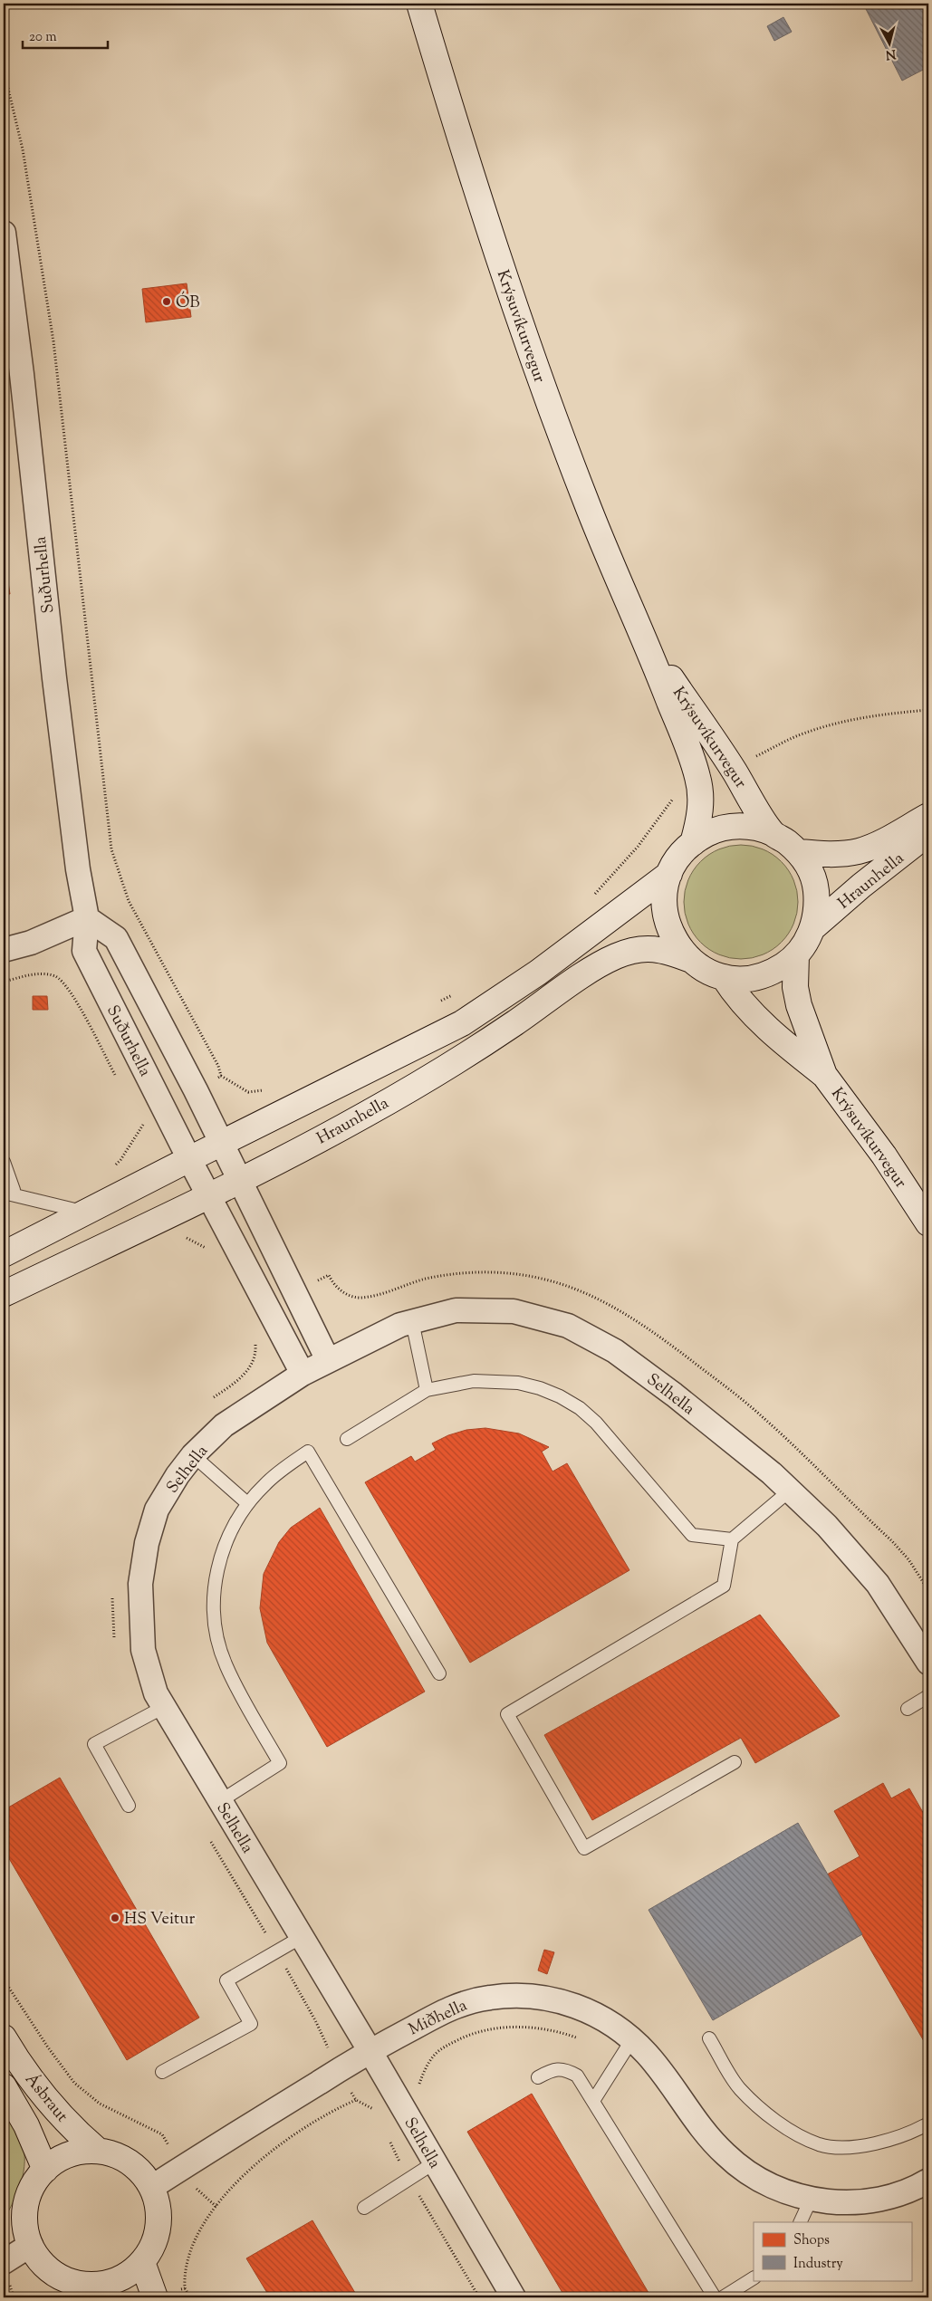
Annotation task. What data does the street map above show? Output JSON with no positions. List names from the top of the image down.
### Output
{
  "streets": {
    "street": [
      "Krýsuvíkurvegur",
      "Suðurhella",
      "Hraunhella",
      "Selhella",
      "Miðhella",
      "Ásbraut"
    ]
  },
  "crossings": [
    ["Krýsuvíkurvegur", "Hraunhella"],
    ["Selhella", "Miðhella"],
    ["Miðhella", "Ásbraut"]
  ],
  "places": ["ÓB", "HS Veitur"],
  "legend": ["Shops", "Industry"],
  "scale_bar": "20 m",
  "north": "bottom"
}
